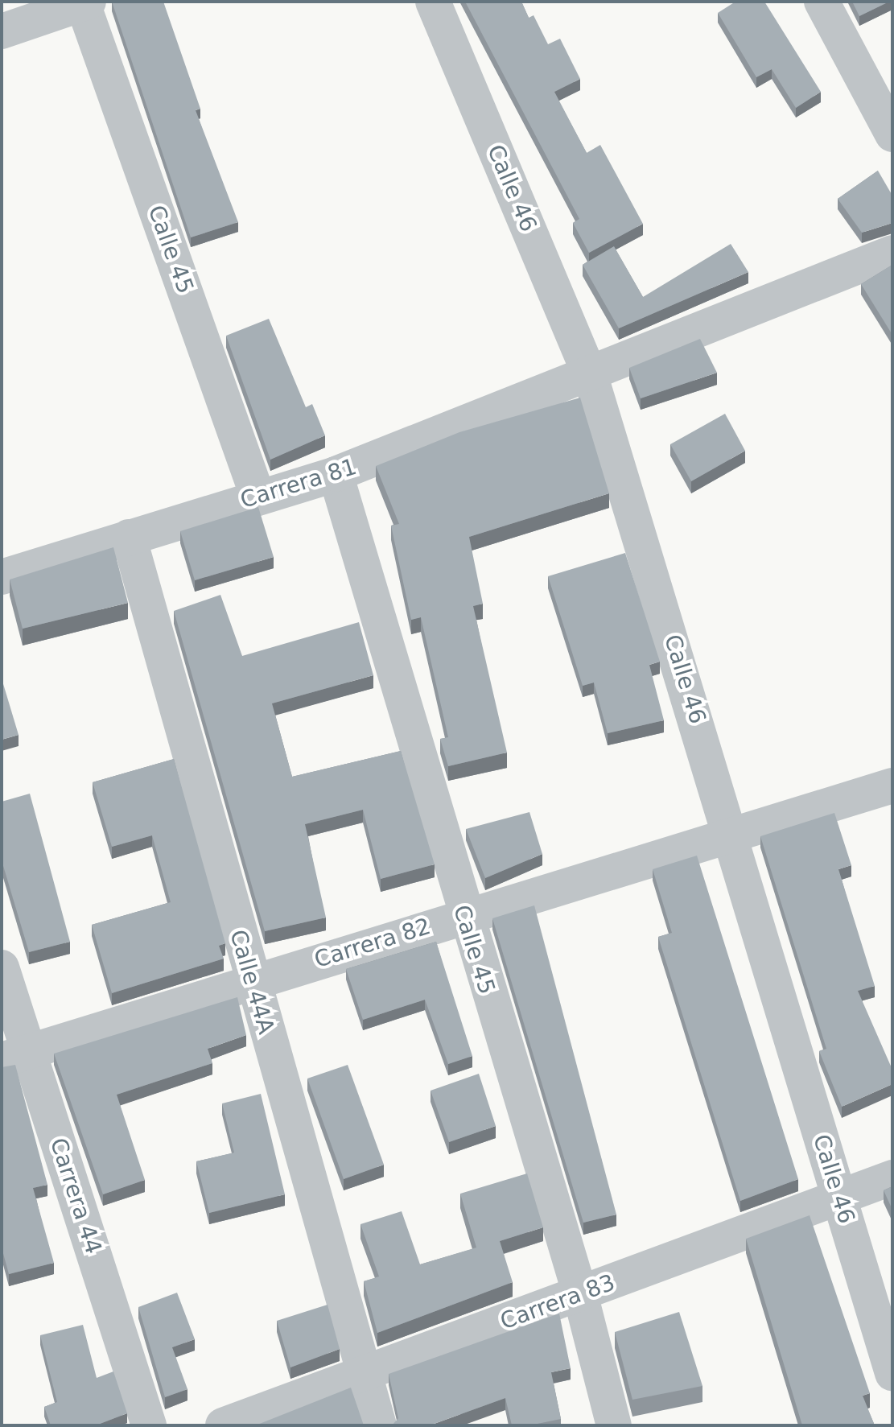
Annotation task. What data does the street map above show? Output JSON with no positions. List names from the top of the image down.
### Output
{
  "streets": {
    "street": [
      "Calle 46",
      "Calle 45",
      "Carrera 81",
      "Carrera 82",
      "Calle 44A",
      "Carrera 44",
      "Carrera 83"
    ]
  },
  "crossings": [
    ["Calle 46", "Carrera 81"],
    ["Calle 46", "Carrera 82"],
    ["Calle 46", "Carrera 83"],
    ["Calle 45", "Carrera 81"],
    ["Calle 45", "Carrera 82"],
    ["Calle 45", "Carrera 83"],
    ["Carrera 81", "Calle 44A"],
    ["Carrera 82", "Calle 44A"],
    ["Carrera 82", "Carrera 44"],
    ["Calle 44A", "Carrera 83"]
  ]
}
